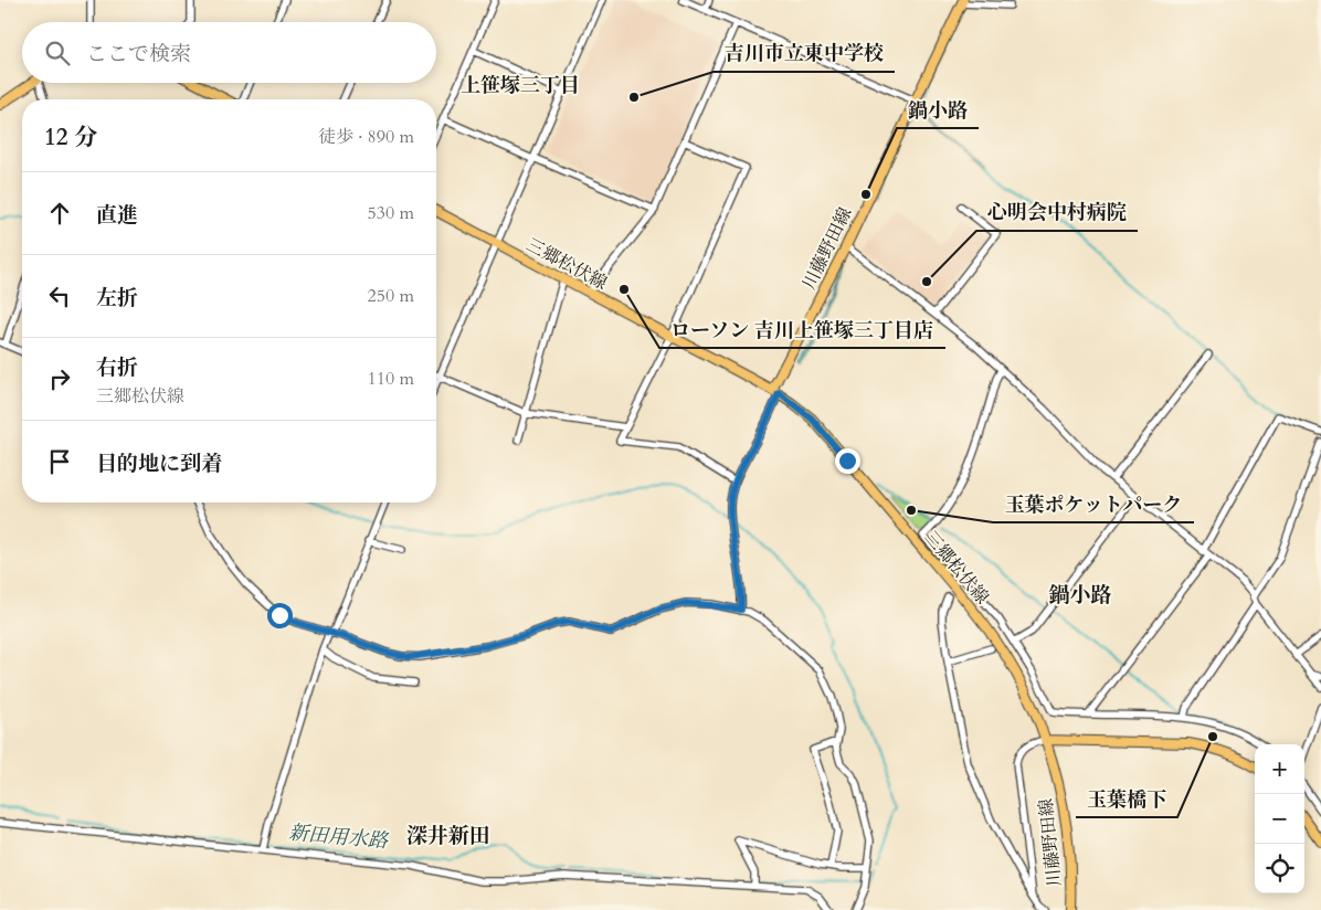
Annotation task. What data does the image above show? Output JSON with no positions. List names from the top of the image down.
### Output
{
  "streets": {
    "main road": ["川藤野田線", "三郷松伏線"]
  },
  "crossings": [
    ["川藤野田線", "三郷松伏線"]
  ],
  "districts": ["上笹塚三丁目", "鍋小路", "深井新田"],
  "water": ["新田用水路"],
  "places": [
    "吉川市立東中学校",
    "鍋小路",
    "心明会中村病院",
    "ローソン 吉川上笹塚三丁目店",
    "玉葉ポケットパーク",
    "玉葉橋下"
  ],
  "page": {
    "search": "ここで検索",
    "heading": ["12 分", "徒歩 · 890 m"],
    "list": [
      ["直進", "530 m"],
      ["左折", "250 m"],
      ["右折", "三郷松伏線", "110 m"],
      "目的地に到着"
    ],
    "map_buttons": ["+", "−"]
  }
}
